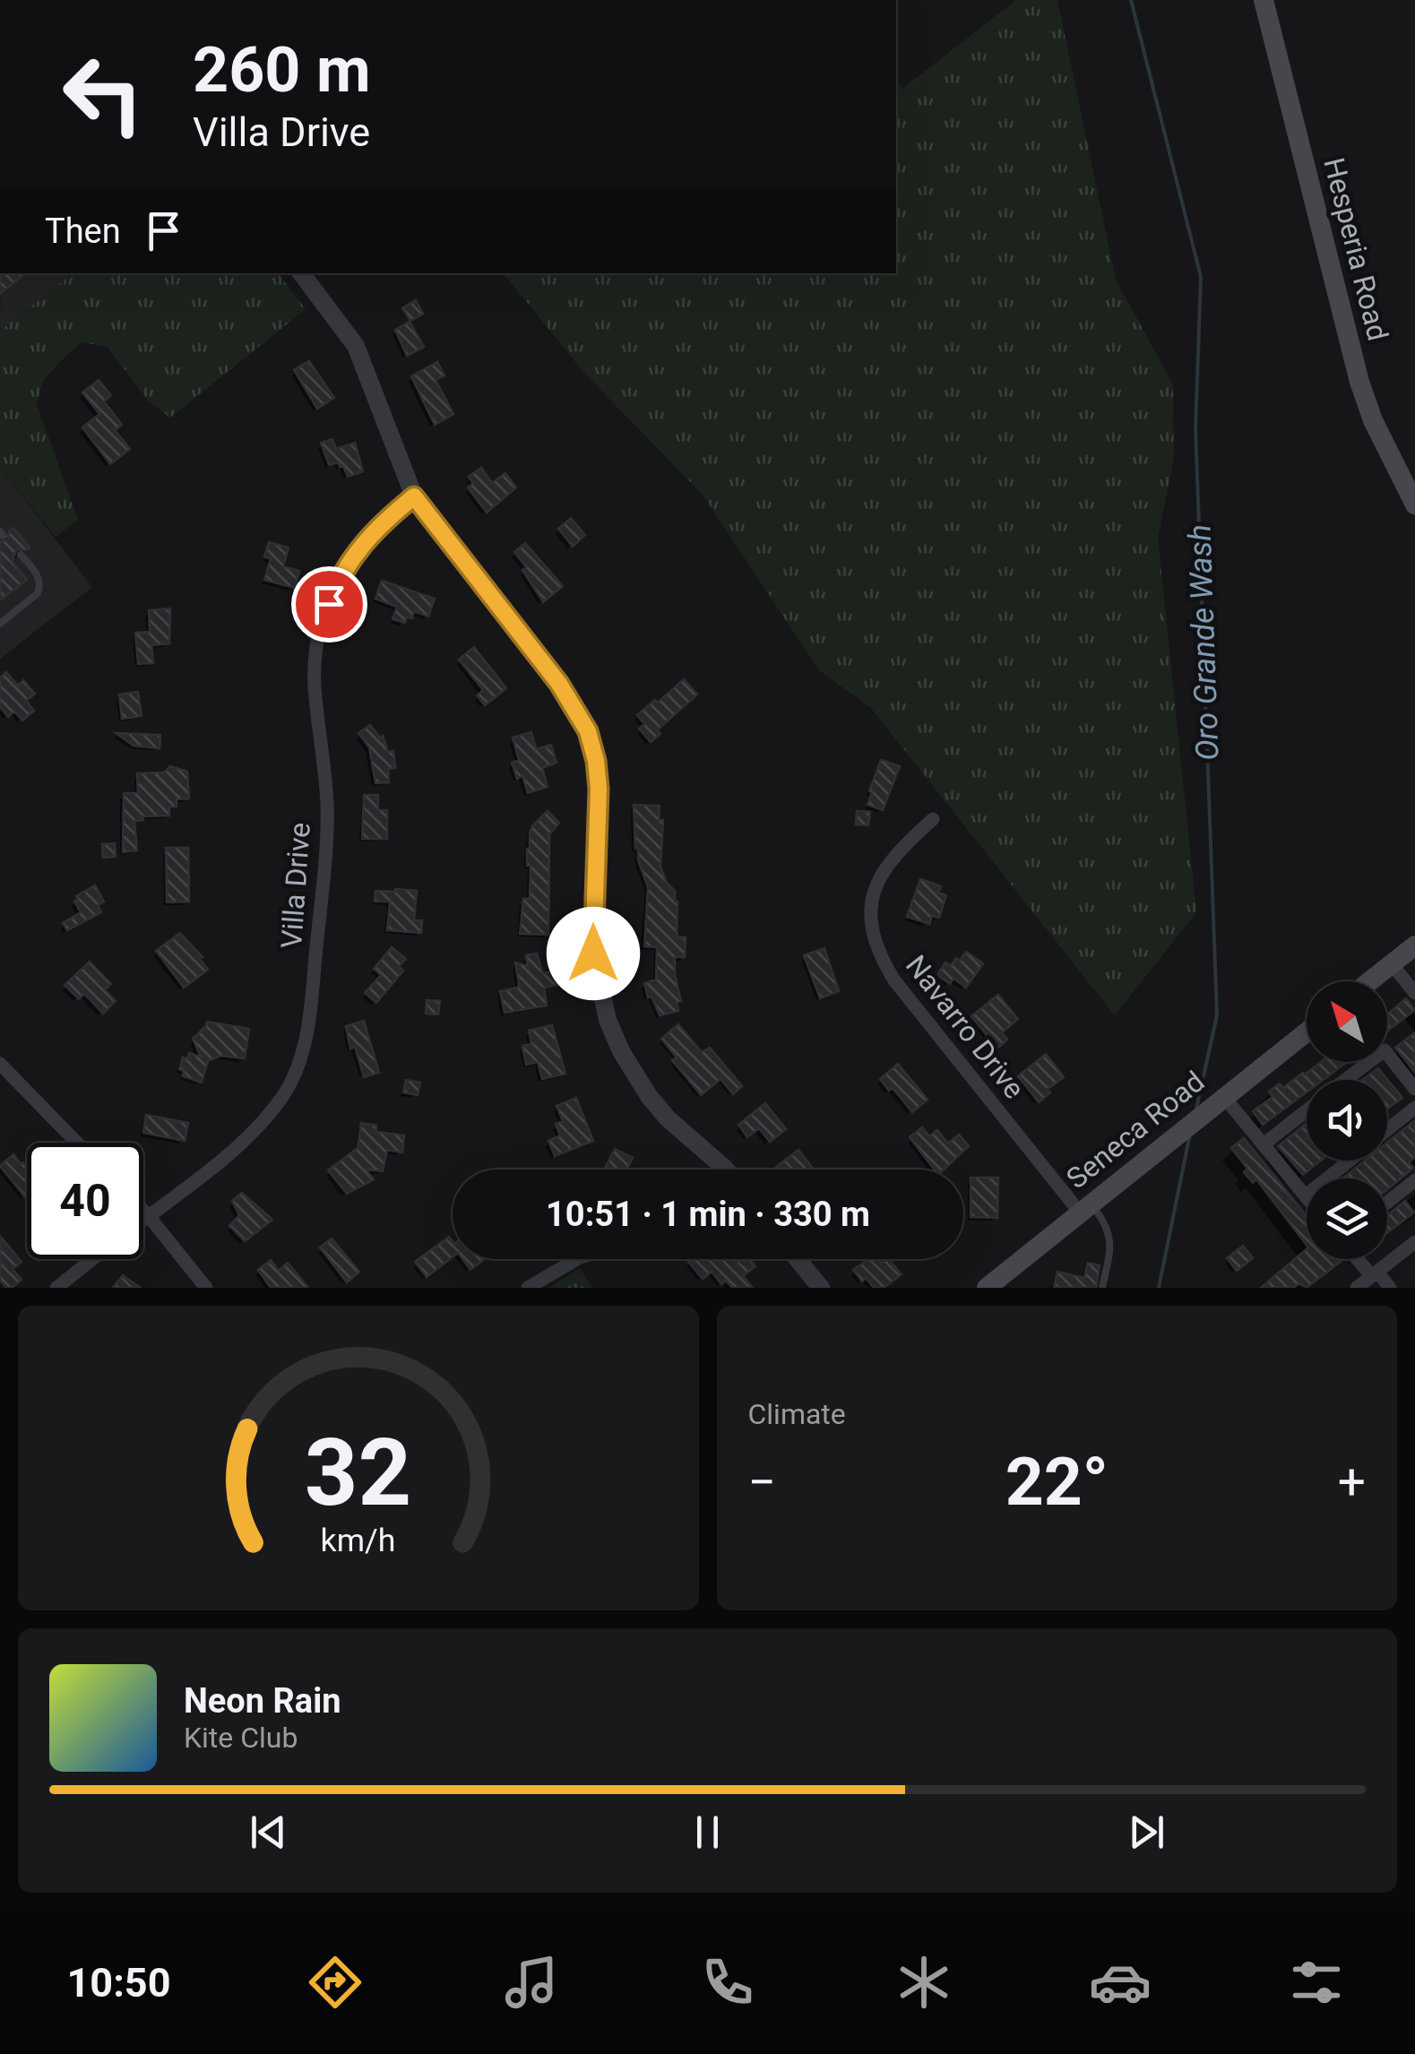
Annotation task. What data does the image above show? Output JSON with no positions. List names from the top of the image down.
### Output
{
  "streets": {
    "main road": ["Hesperia Road", "Seneca Road"],
    "street": ["Villa Drive", "Navarro Drive"]
  },
  "crossings": [
    ["Navarro Drive", "Seneca Road"]
  ],
  "water": ["Oro Grande Wash"],
  "north": "top left",
  "page": {
    "turn": ["260 m", "Villa Drive"],
    "then": "Then",
    "limit": "40",
    "trip": "10:51 · 1 min · 330 m",
    "tile": "Climate",
    "heat": ["−", "22°", "+"],
    "song": ["Neon Rain", "Kite Club"],
    "tabs": "10:50",
    "gauge": ["32", "km/h"]
  }
}
